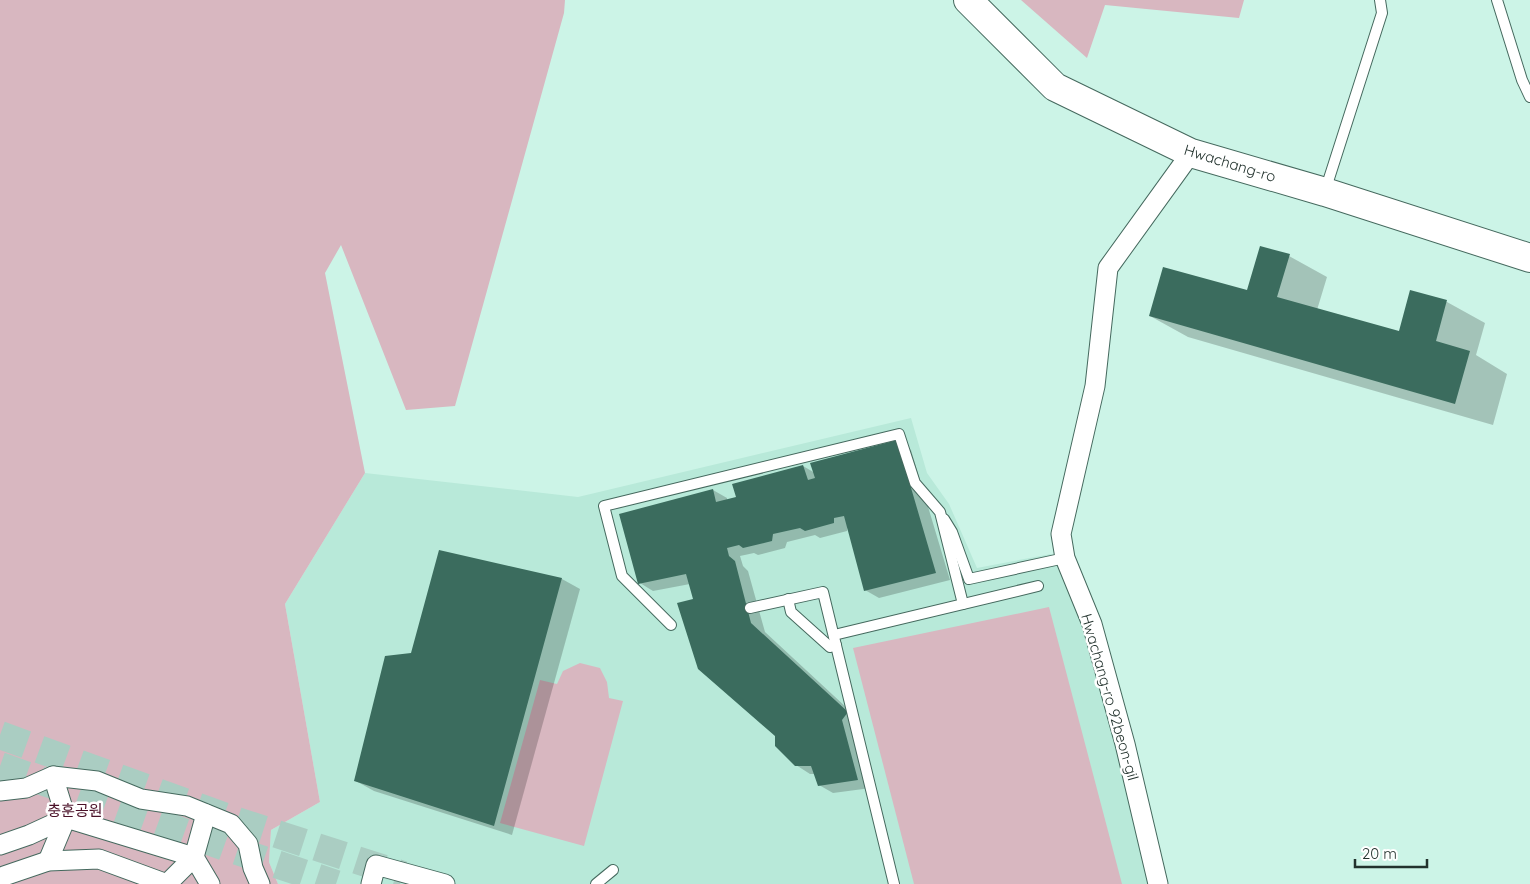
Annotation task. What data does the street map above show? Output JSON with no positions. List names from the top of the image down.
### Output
{
  "streets": {
    "street": ["Hwachang-ro", "Hwachang-ro 92beon-gil"]
  },
  "crossings": [
    ["Hwachang-ro", "Hwachang-ro 92beon-gil"]
  ],
  "parks": ["충훈공원"],
  "scale_bar": "20 m"
}
